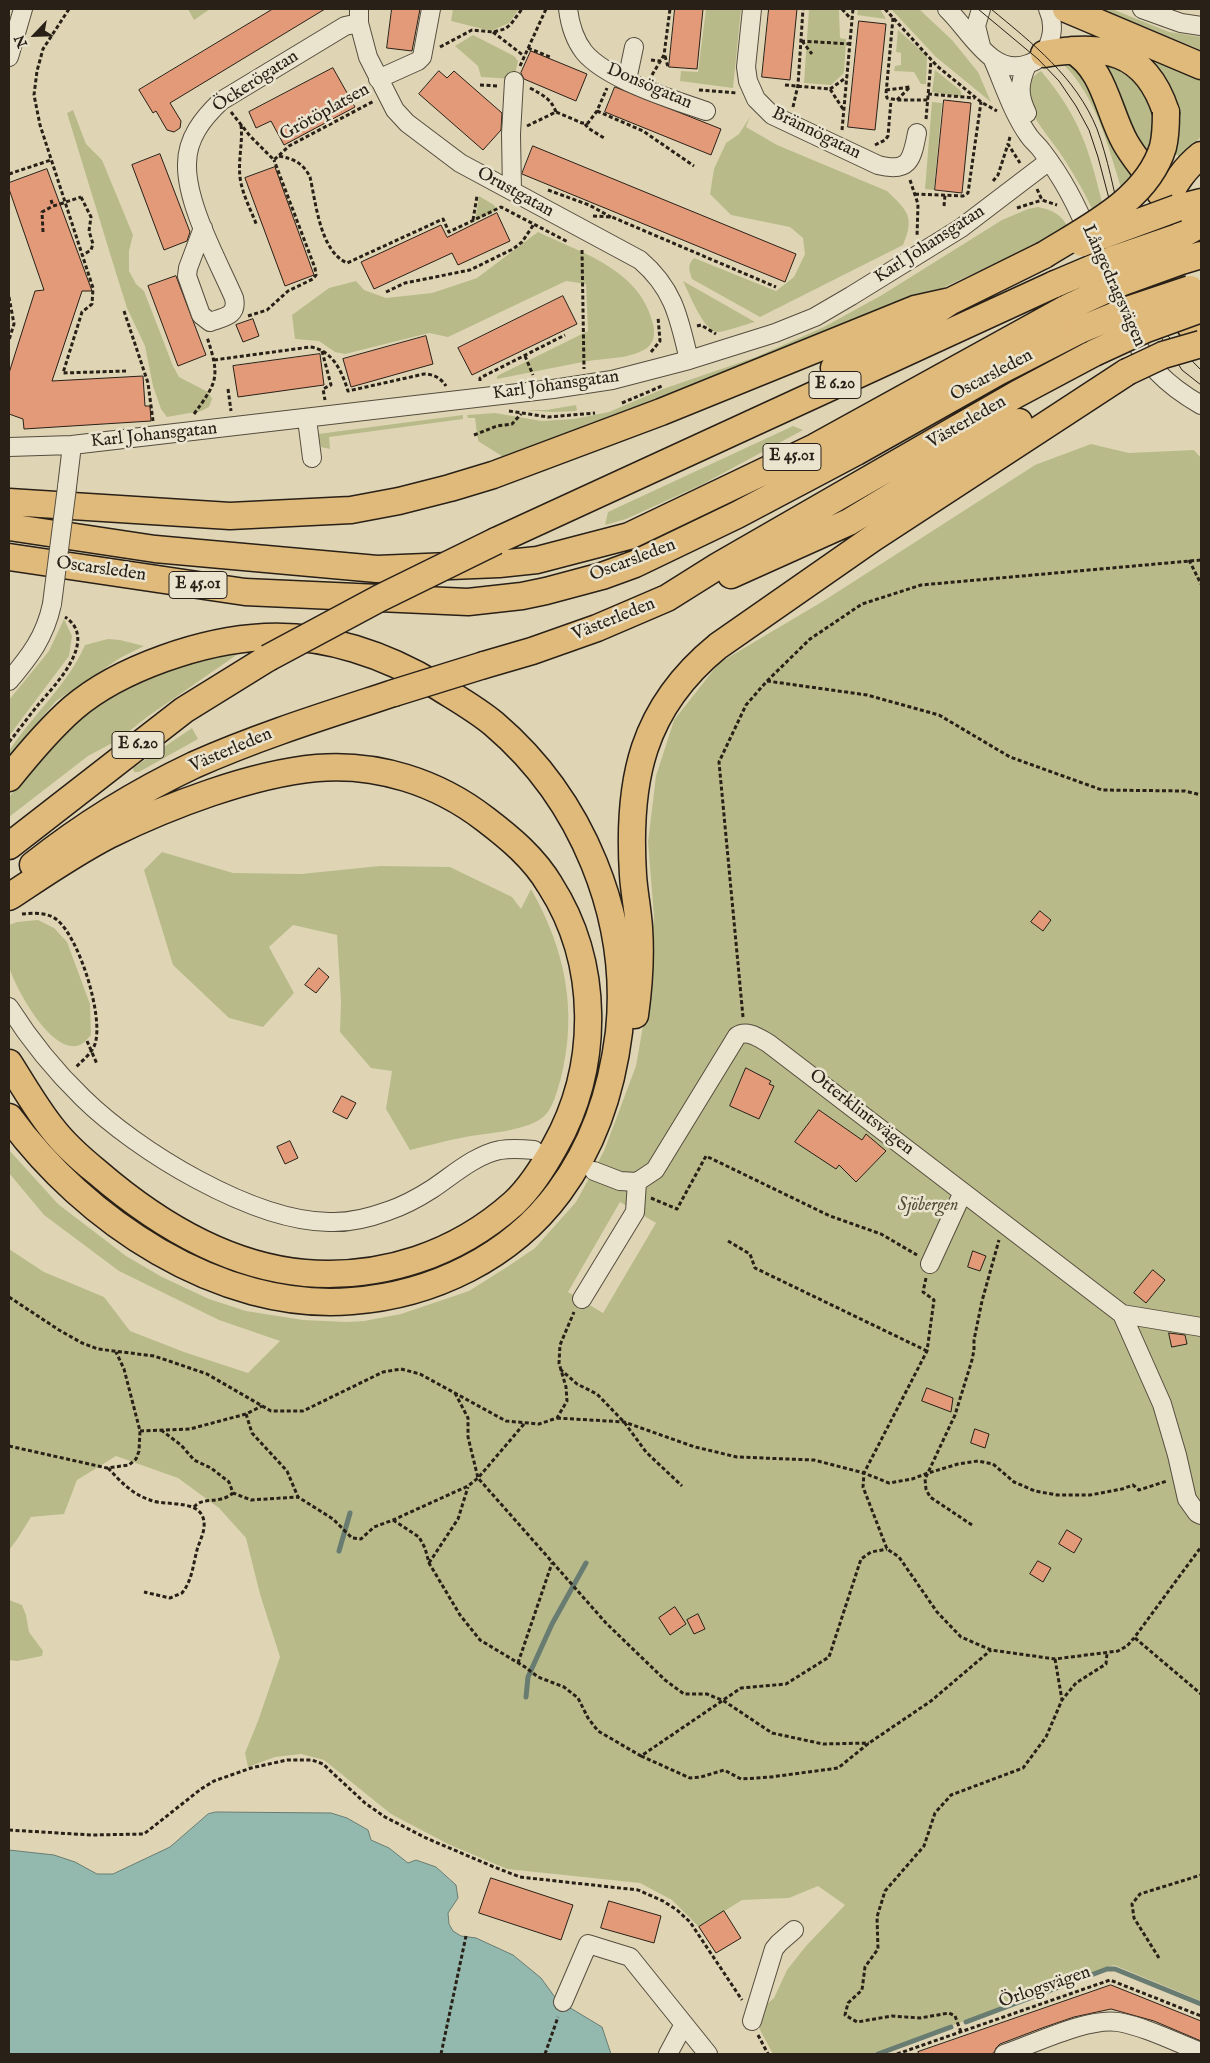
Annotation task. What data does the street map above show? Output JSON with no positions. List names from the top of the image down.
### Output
{
  "streets": {
    "highway": [
      "Oscarsleden",
      "E 6.20",
      "Västerleden",
      "E 45.01"
    ],
    "street": [
      "Öckerögatan",
      "Donsögatan",
      "Brännögatan",
      "Orustgatan",
      "Karl Johansgatan",
      "Långedragsvägen",
      "Otterklintsvägen"
    ],
    "path": ["Grötöplatsen", "Örlogsvägen"]
  },
  "crossings": [
    ["Öckerögatan", "Orustgatan"],
    ["Grötöplatsen", "Orustgatan"],
    ["Orustgatan", "Karl Johansgatan"],
    ["Karl Johansgatan", "Långedragsvägen"],
    ["Oscarsleden", "E 6.20"],
    ["Oscarsleden", "Västerleden"]
  ],
  "parks": ["Sjöbergen"],
  "north": "bottom left"
}
